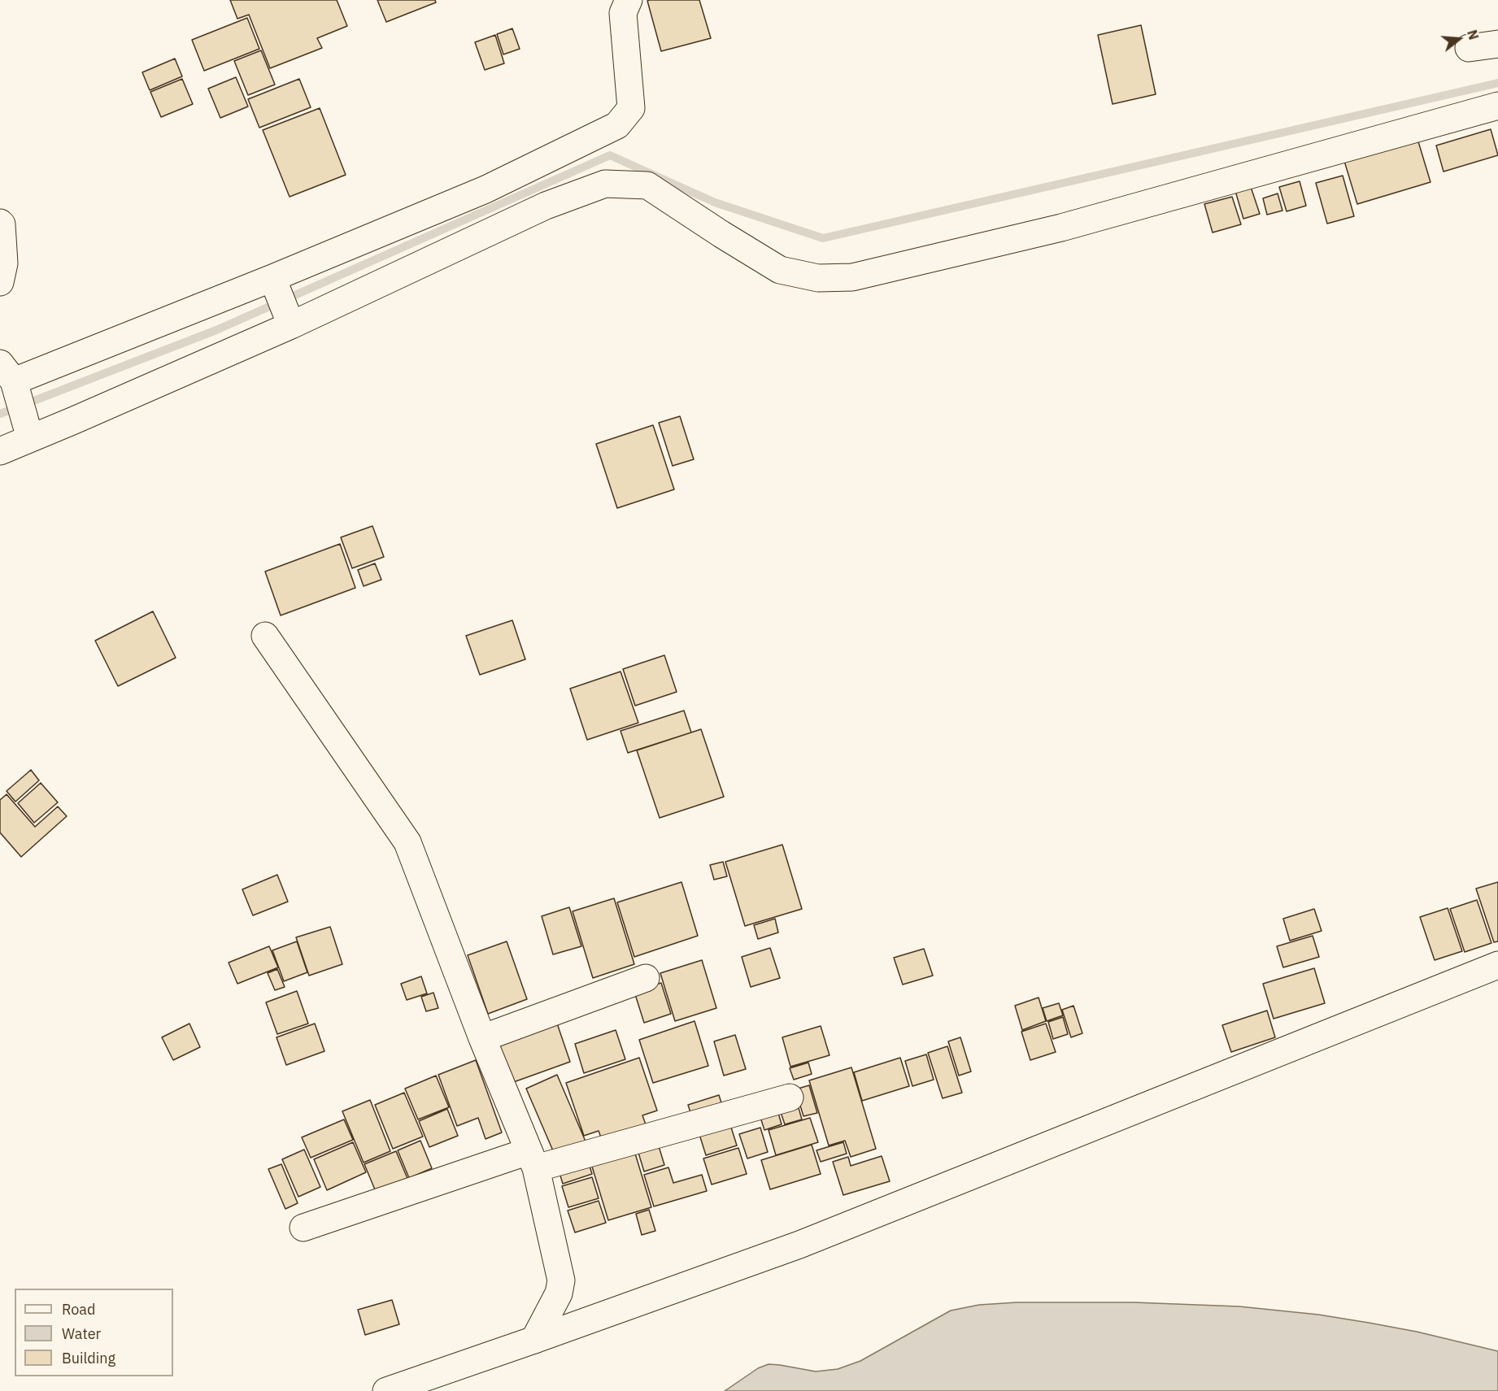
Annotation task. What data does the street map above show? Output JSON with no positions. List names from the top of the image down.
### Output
{
  "legend": ["Road", "Water", "Building"],
  "north": "right"
}
